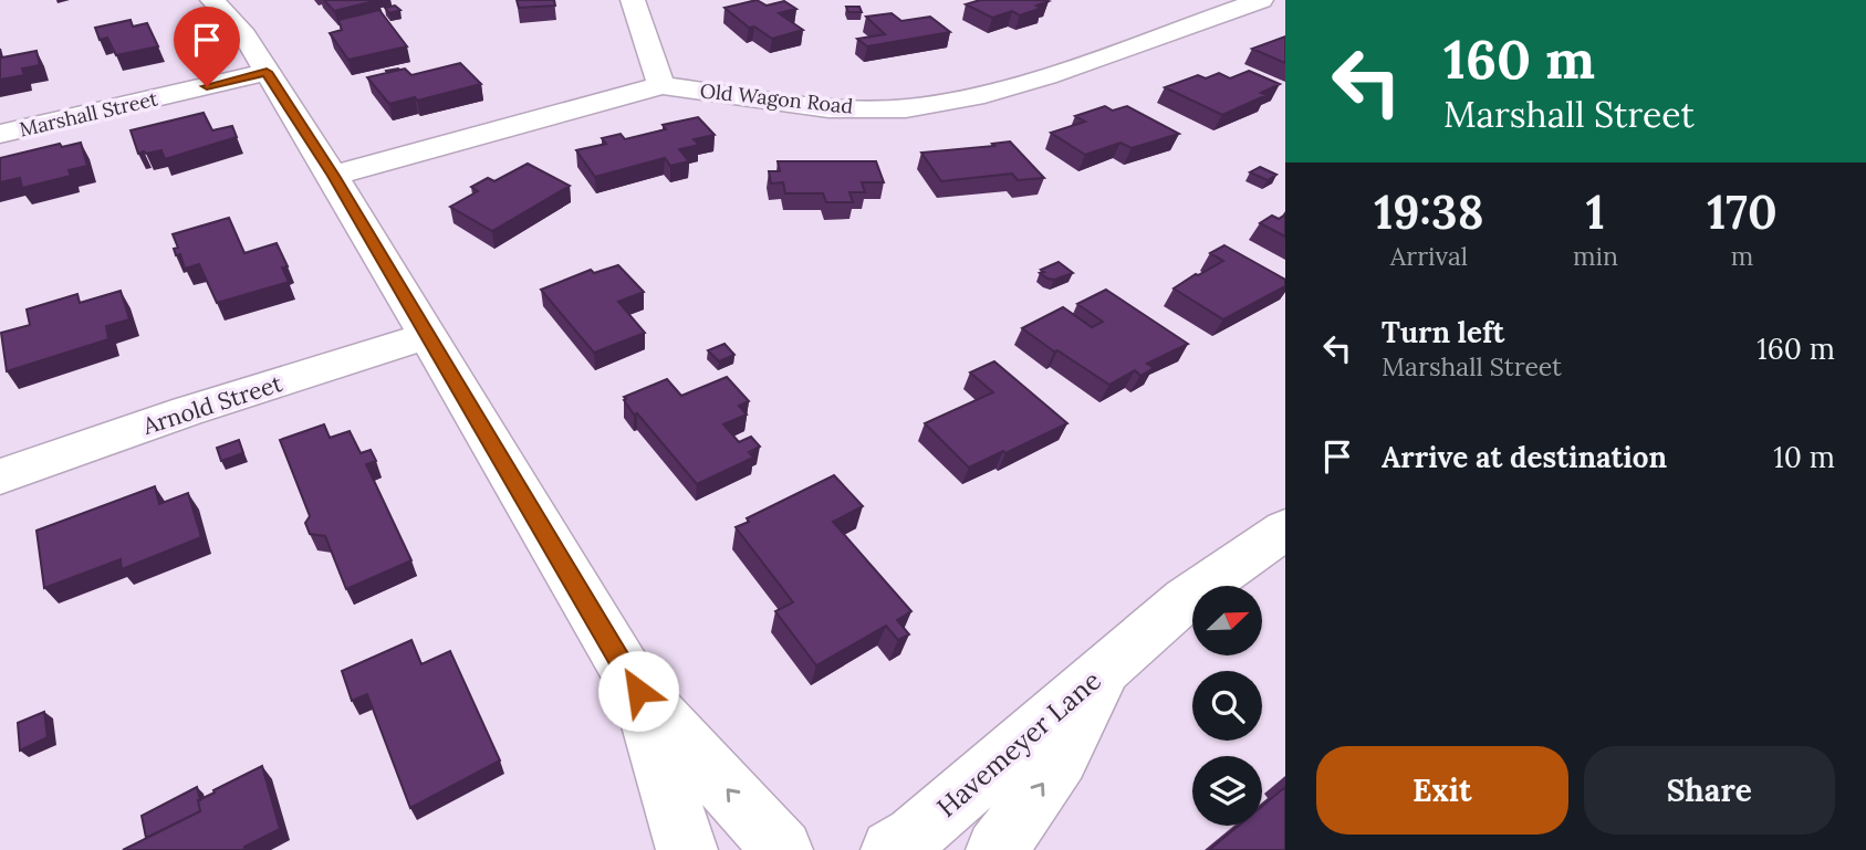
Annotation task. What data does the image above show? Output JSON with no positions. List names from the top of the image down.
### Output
{
  "streets": {
    "street": [
      "Old Wagon Road",
      "Marshall Street",
      "Arnold Street",
      "Havemeyer Lane"
    ]
  },
  "north": "top right",
  "page": {
    "turn": ["160 m", "Marshall Street"],
    "eta": [
      "19:38",
      "Arrival",
      "1",
      "min",
      "170",
      "m"
    ],
    "list": [
      {
        "name": "Turn left",
        "note": "Marshall Street",
        "value": "160 m"
      },
      {
        "name": "Arrive at destination",
        "value": "10 m"
      }
    ],
    "buttons": ["Exit", "Share"]
  }
}
